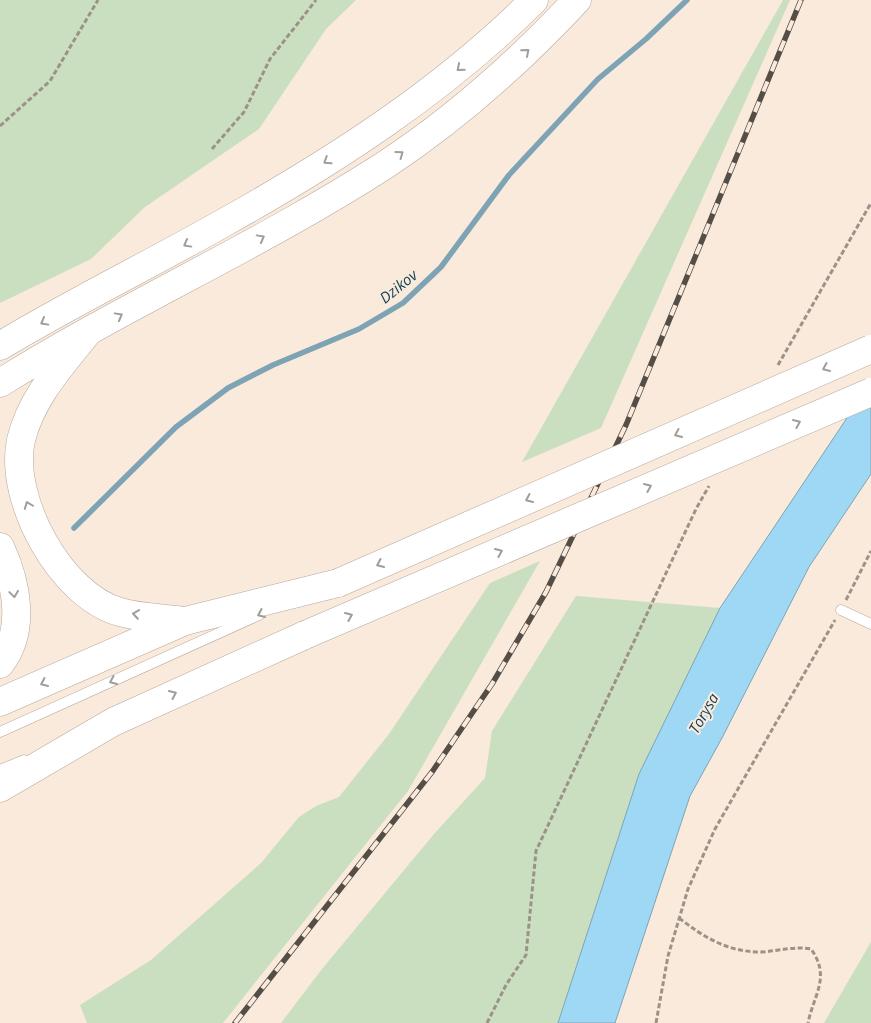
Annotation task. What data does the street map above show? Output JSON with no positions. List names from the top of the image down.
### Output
{
  "water": ["Dzikov", "Torysa"]
}
